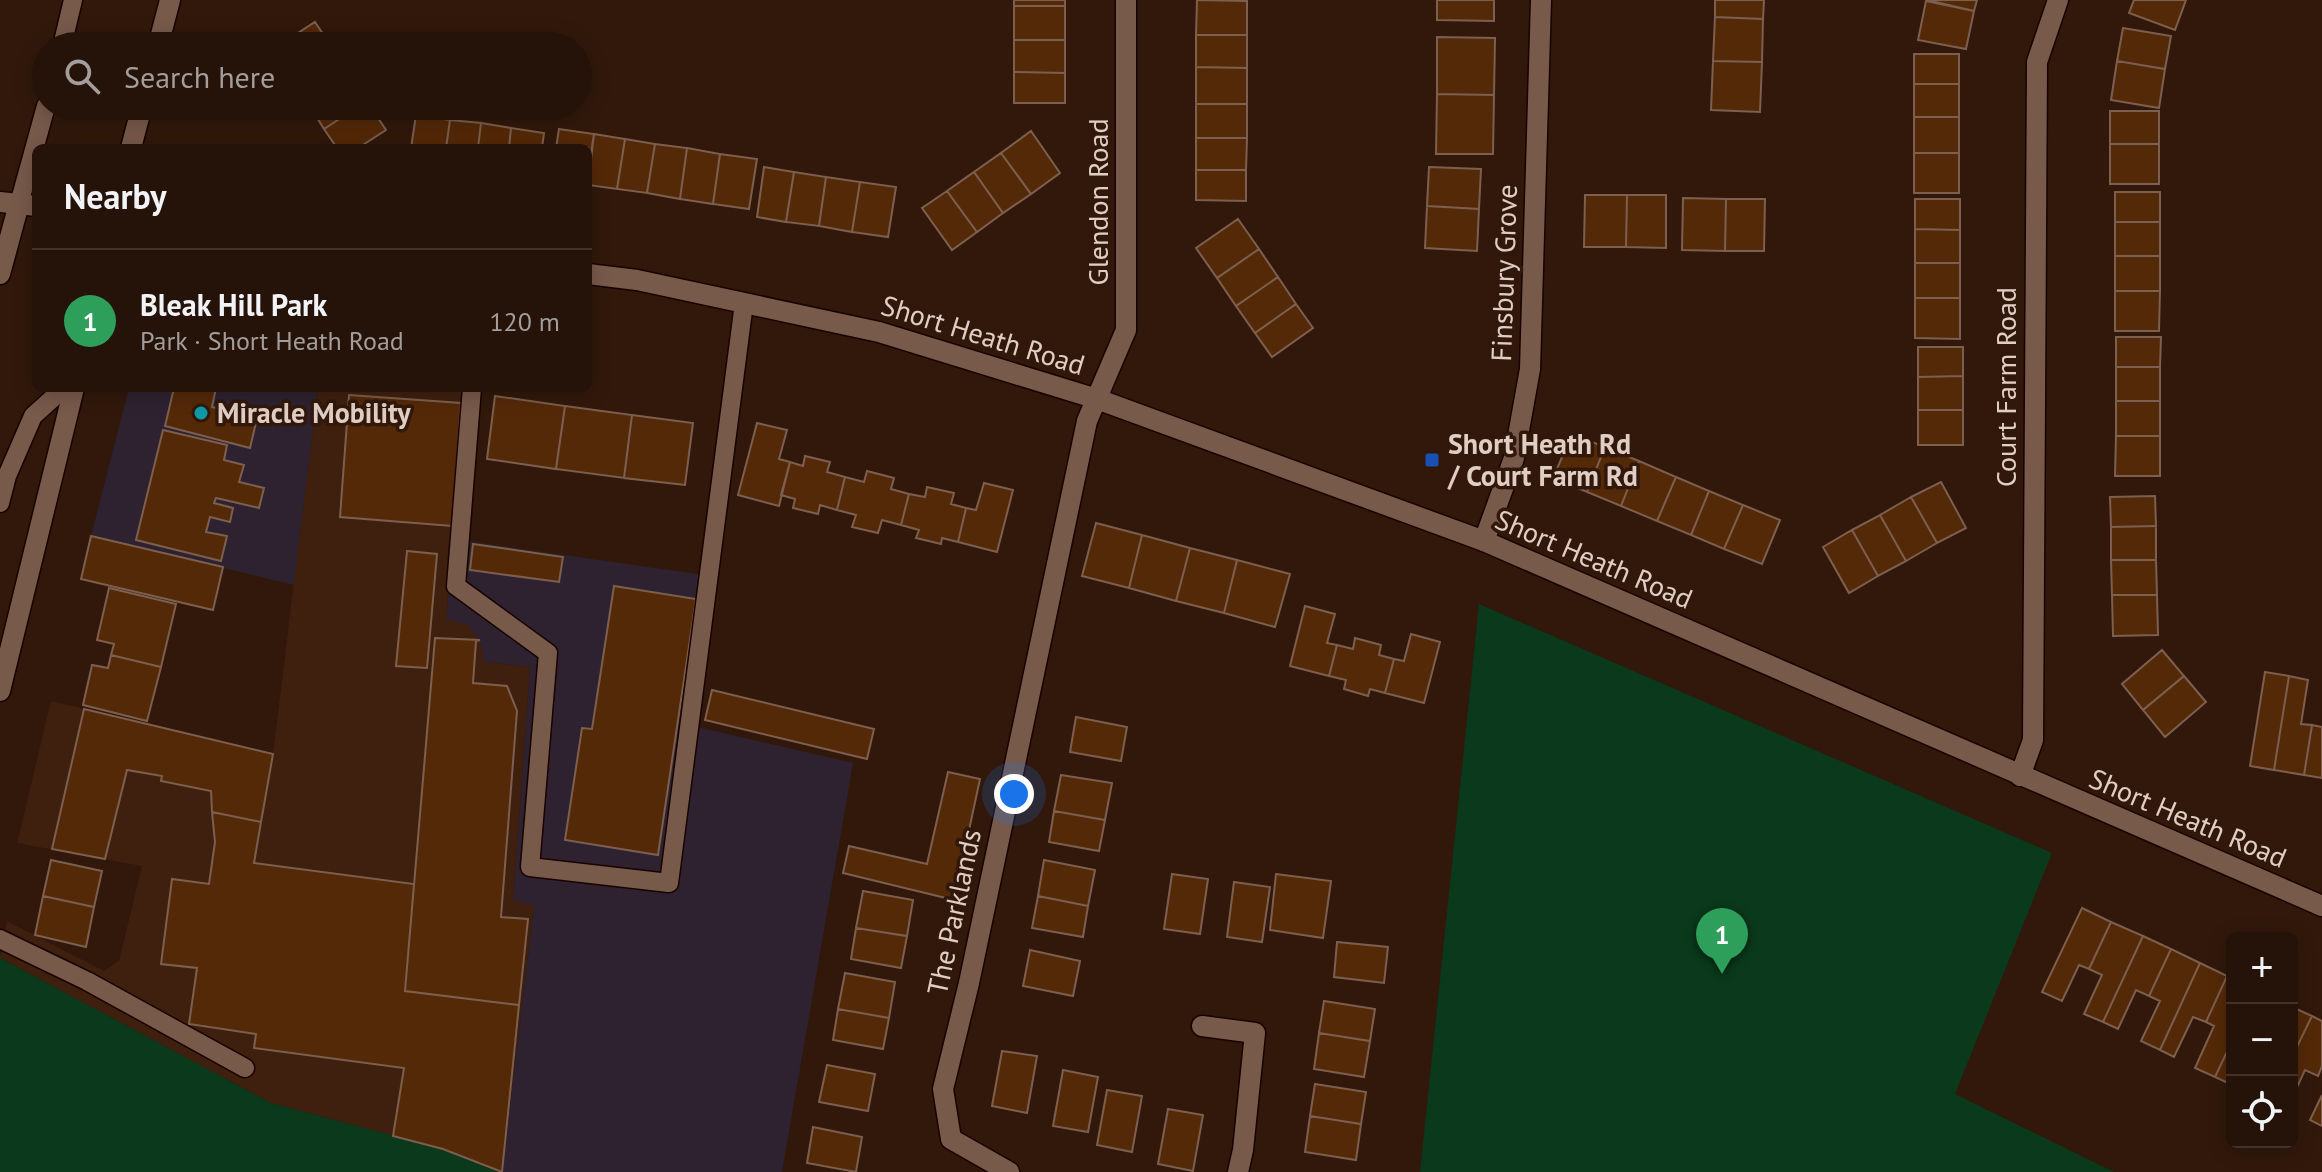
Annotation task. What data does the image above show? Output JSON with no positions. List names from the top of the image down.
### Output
{
  "streets": {
    "street": [
      "Glendon Road",
      "Finsbury Grove",
      "Short Heath Road",
      "Court Farm Road",
      "The Parklands"
    ]
  },
  "crossings": [
    ["Glendon Road", "Short Heath Road"],
    ["Glendon Road", "The Parklands"],
    ["Finsbury Grove", "Short Heath Road"],
    ["Short Heath Road", "Court Farm Road"],
    ["Short Heath Road", "The Parklands"]
  ],
  "places": {
    "other": ["Miracle Mobility"],
    "transit": ["Short Heath Rd / Court Farm Rd"]
  },
  "page": {
    "search": "Search here",
    "heading": "Nearby",
    "list": [
      {
        "mark": "1",
        "name": "Bleak Hill Park",
        "note": "Park · Short Heath Road",
        "value": "120 m"
      }
    ],
    "pins": "1",
    "map_buttons": ["+", "−"]
  }
}
